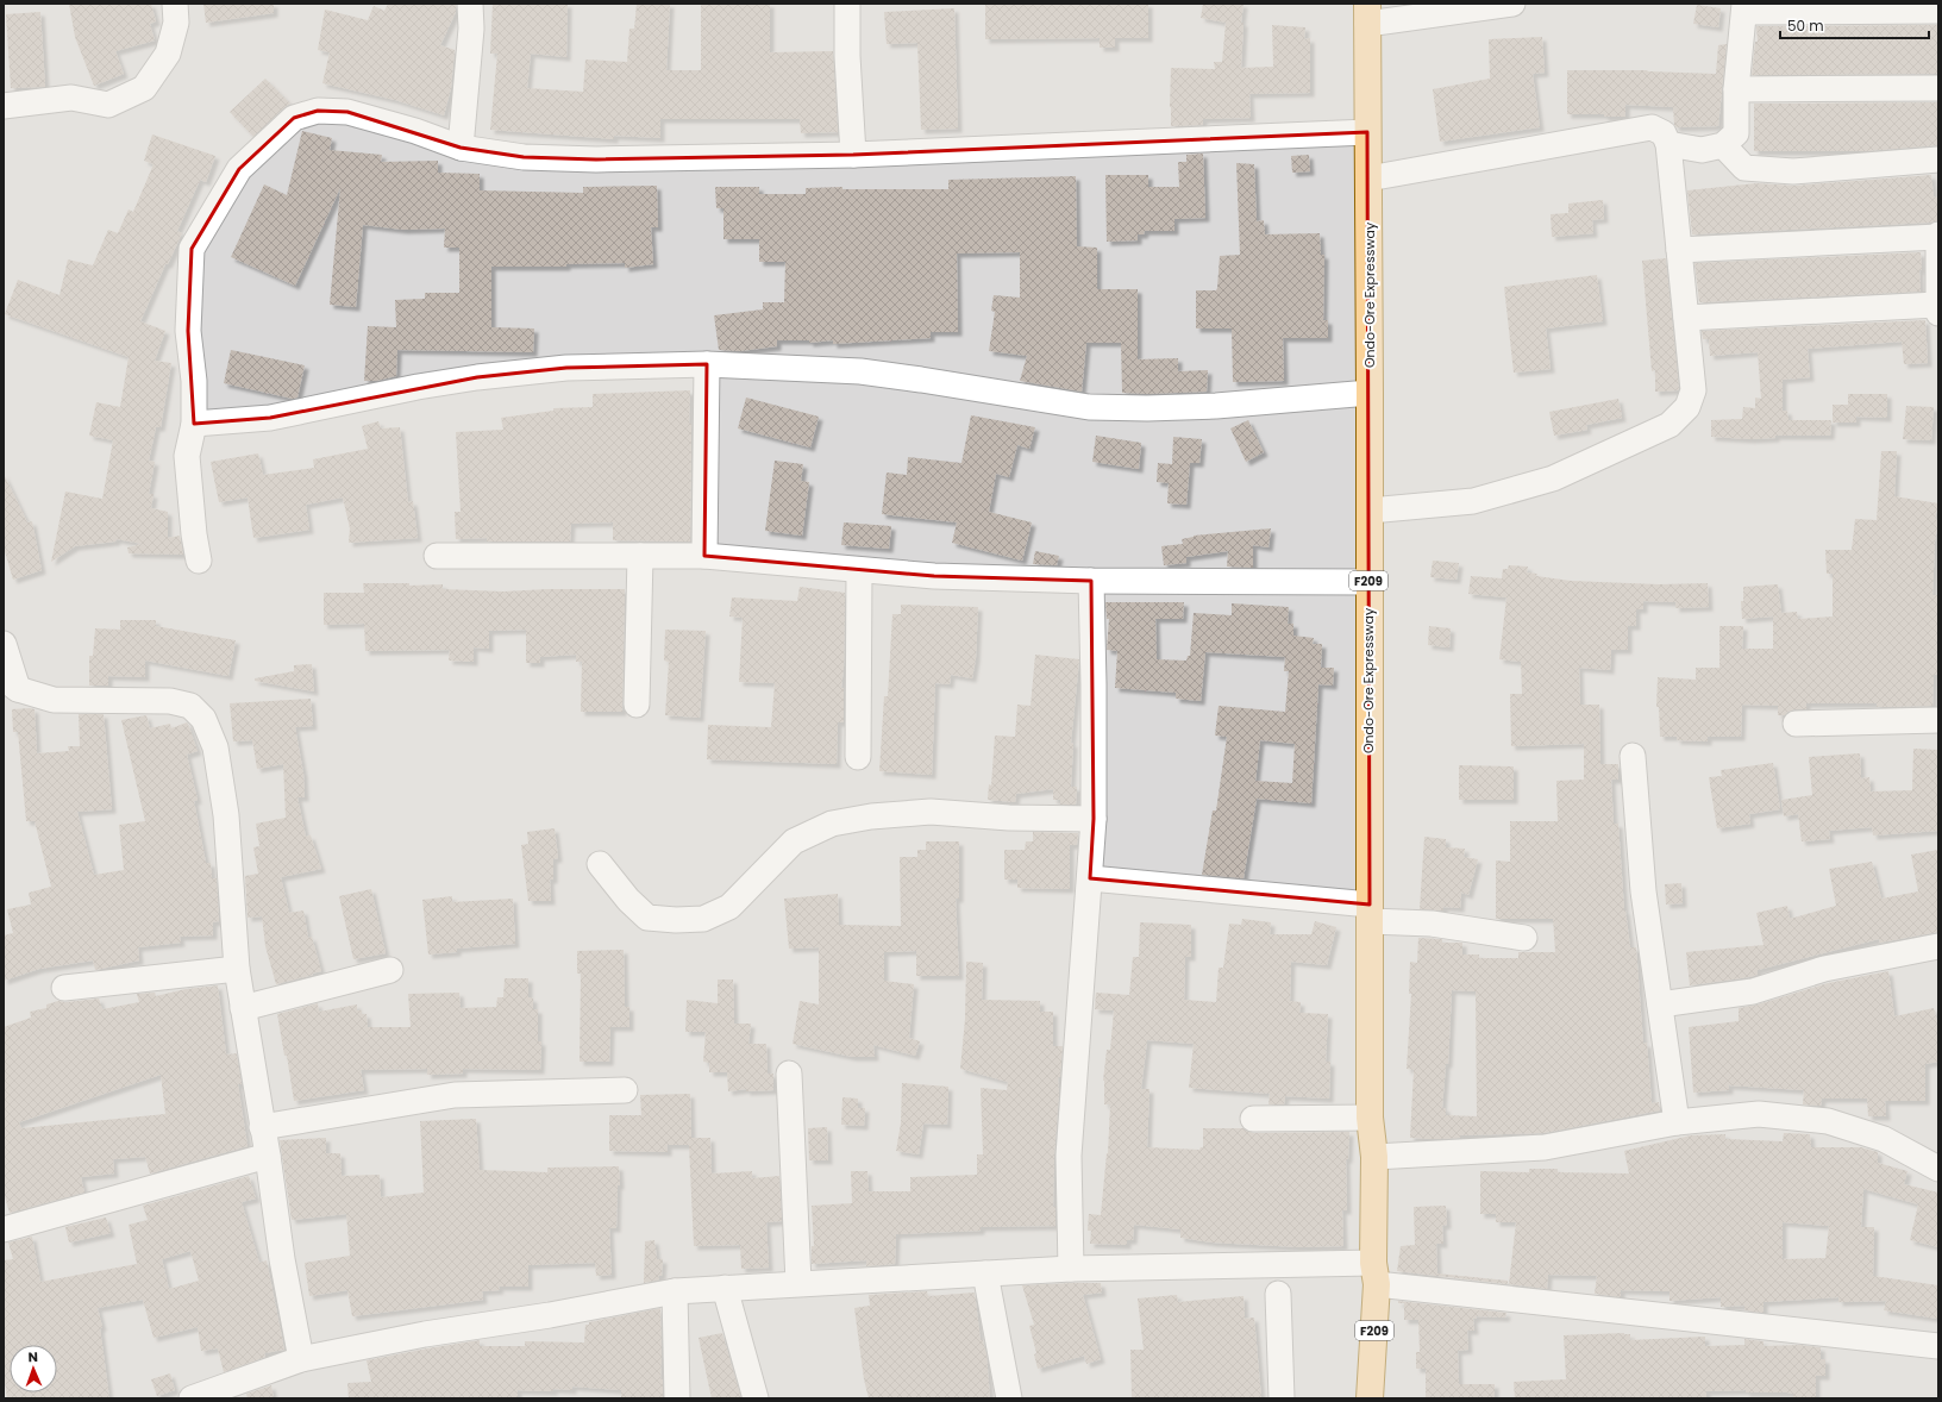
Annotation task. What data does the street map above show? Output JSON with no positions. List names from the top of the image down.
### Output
{
  "streets": {
    "main road": ["Ondo-Ore Expressway", "F209"]
  },
  "crossings": [
    ["Ondo-Ore Expressway", "F209"]
  ],
  "scale_bar": "50 m",
  "north": "top"
}
